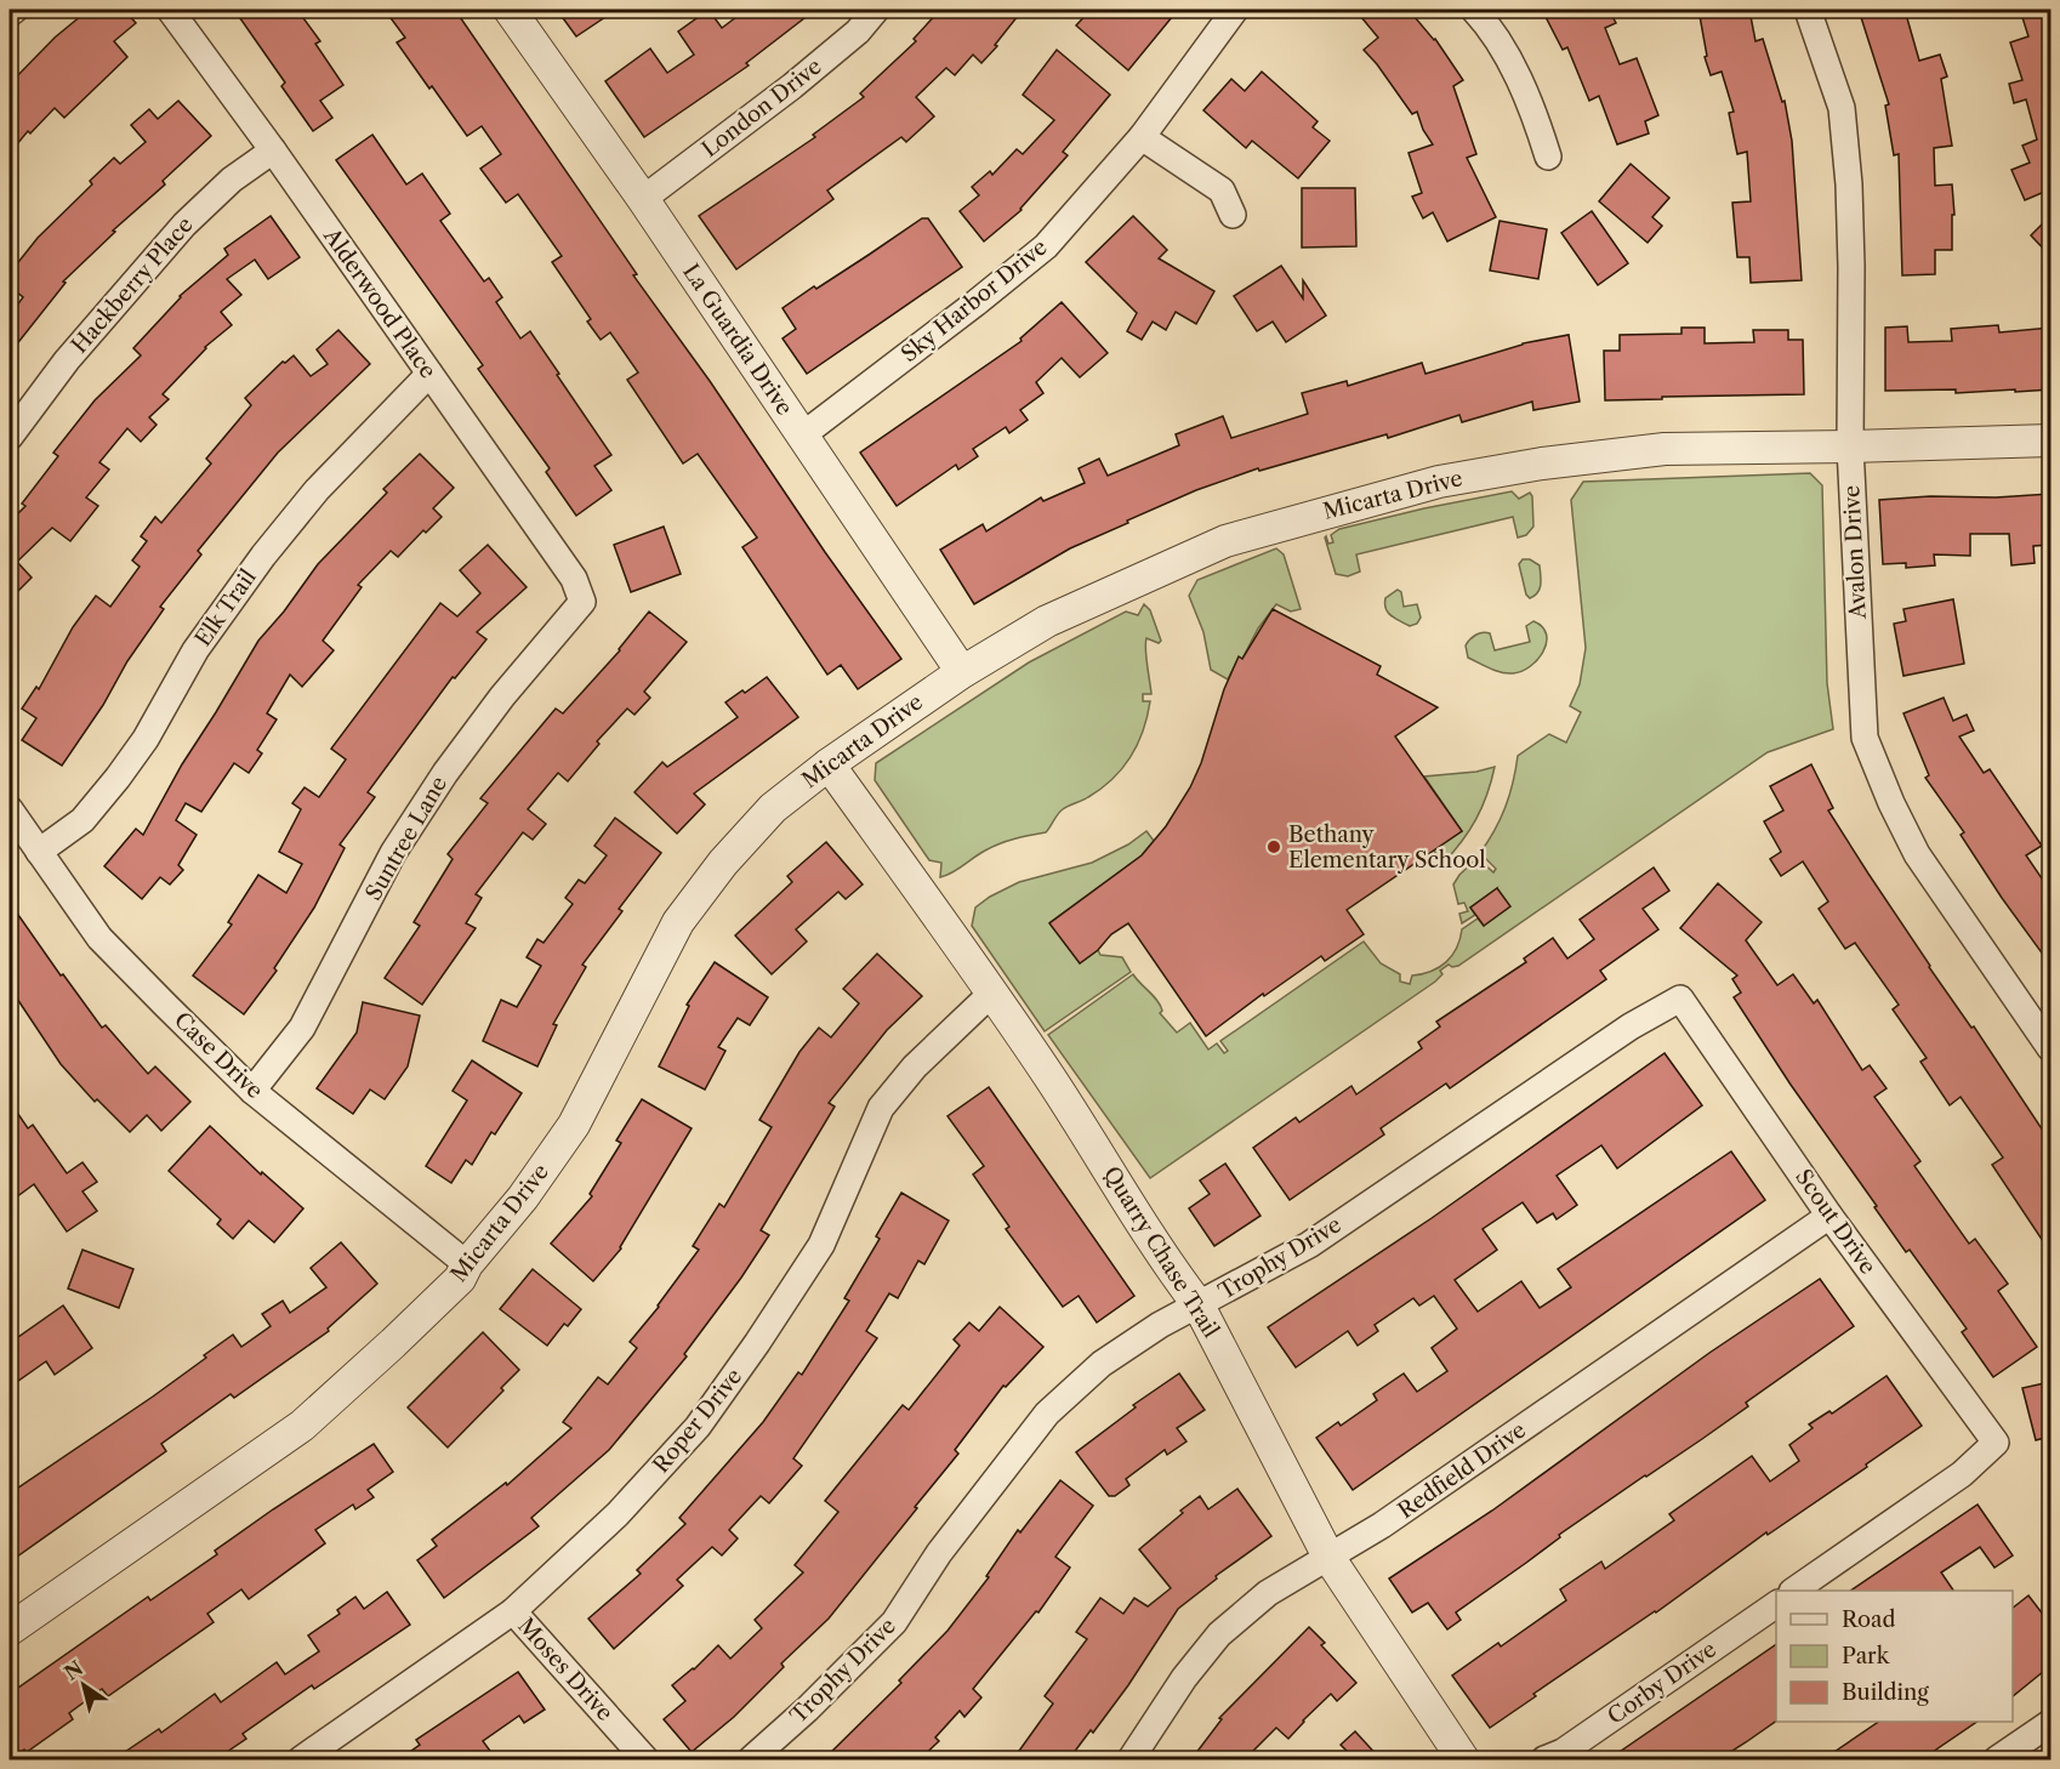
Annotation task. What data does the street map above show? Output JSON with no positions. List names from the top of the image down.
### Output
{
  "streets": {
    "street": [
      "London Drive",
      "Hackberry Place",
      "Sky Harbor Drive",
      "Alderwood Place",
      "La Guardia Drive",
      "Micarta Drive",
      "Avalon Drive",
      "Elk Trail",
      "Suntree Lane",
      "Case Drive",
      "Scout Drive",
      "Quarry Chase Trail",
      "Trophy Drive",
      "Roper Drive",
      "Redfield Drive",
      "Moses Drive",
      "Corby Drive"
    ]
  },
  "crossings": [
    ["London Drive", "La Guardia Drive"],
    ["Hackberry Place", "Alderwood Place"],
    ["Sky Harbor Drive", "La Guardia Drive"],
    ["Alderwood Place", "Elk Trail"],
    ["Alderwood Place", "Suntree Lane"],
    ["La Guardia Drive", "Micarta Drive"],
    ["Micarta Drive", "Avalon Drive"],
    ["Micarta Drive", "Case Drive"],
    ["Micarta Drive", "Quarry Chase Trail"],
    ["Elk Trail", "Case Drive"],
    ["Suntree Lane", "Case Drive"],
    ["Scout Drive", "Trophy Drive"],
    ["Scout Drive", "Redfield Drive"],
    ["Quarry Chase Trail", "Trophy Drive"],
    ["Quarry Chase Trail", "Roper Drive"],
    ["Quarry Chase Trail", "Redfield Drive"],
    ["Roper Drive", "Moses Drive"]
  ],
  "places": ["Bethany Elementary School"],
  "legend": ["Road", "Park", "Building"],
  "north": "top left"
}
